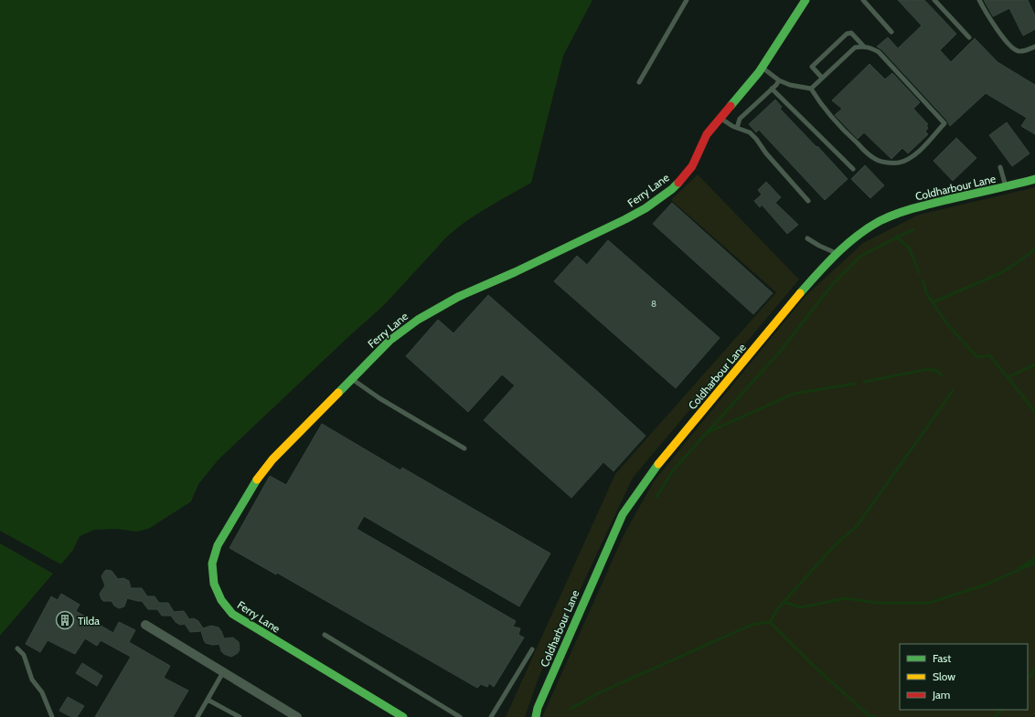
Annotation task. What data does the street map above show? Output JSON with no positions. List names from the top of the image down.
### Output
{
  "streets": {
    "street": ["Coldharbour Lane", "Ferry Lane"]
  },
  "places": {
    "building": ["Tilda"]
  },
  "house_numbers": ["8"],
  "legend": ["Fast", "Slow", "Jam"]
}
